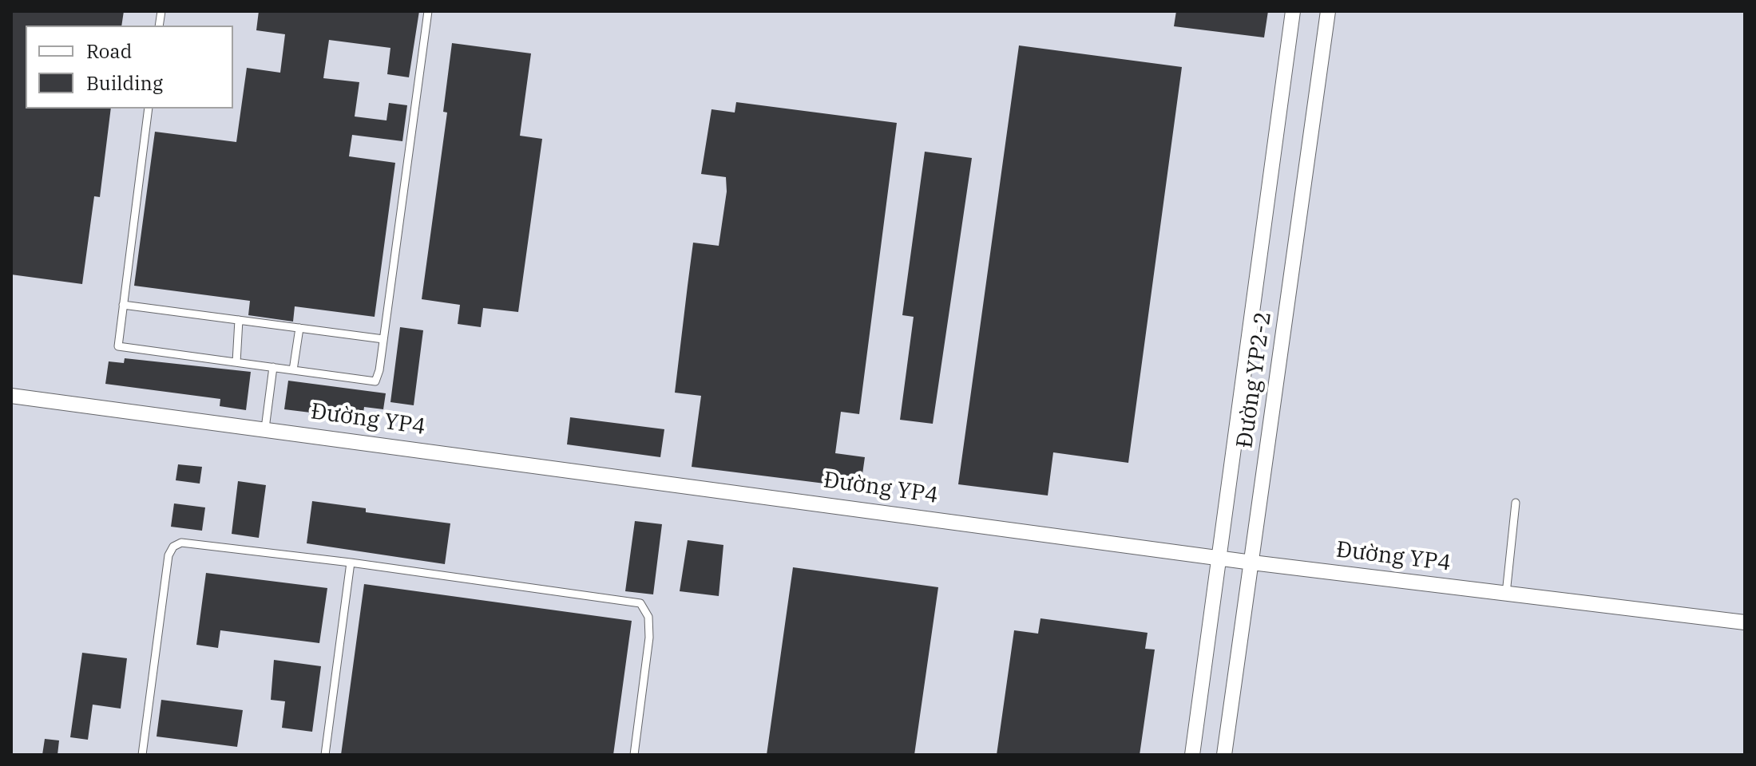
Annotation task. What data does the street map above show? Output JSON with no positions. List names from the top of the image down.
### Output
{
  "streets": {
    "street": ["Đường YP2-2", "Đường YP4"]
  },
  "crossings": [
    ["Đường YP2-2", "Đường YP4"]
  ],
  "legend": ["Road", "Building"]
}
